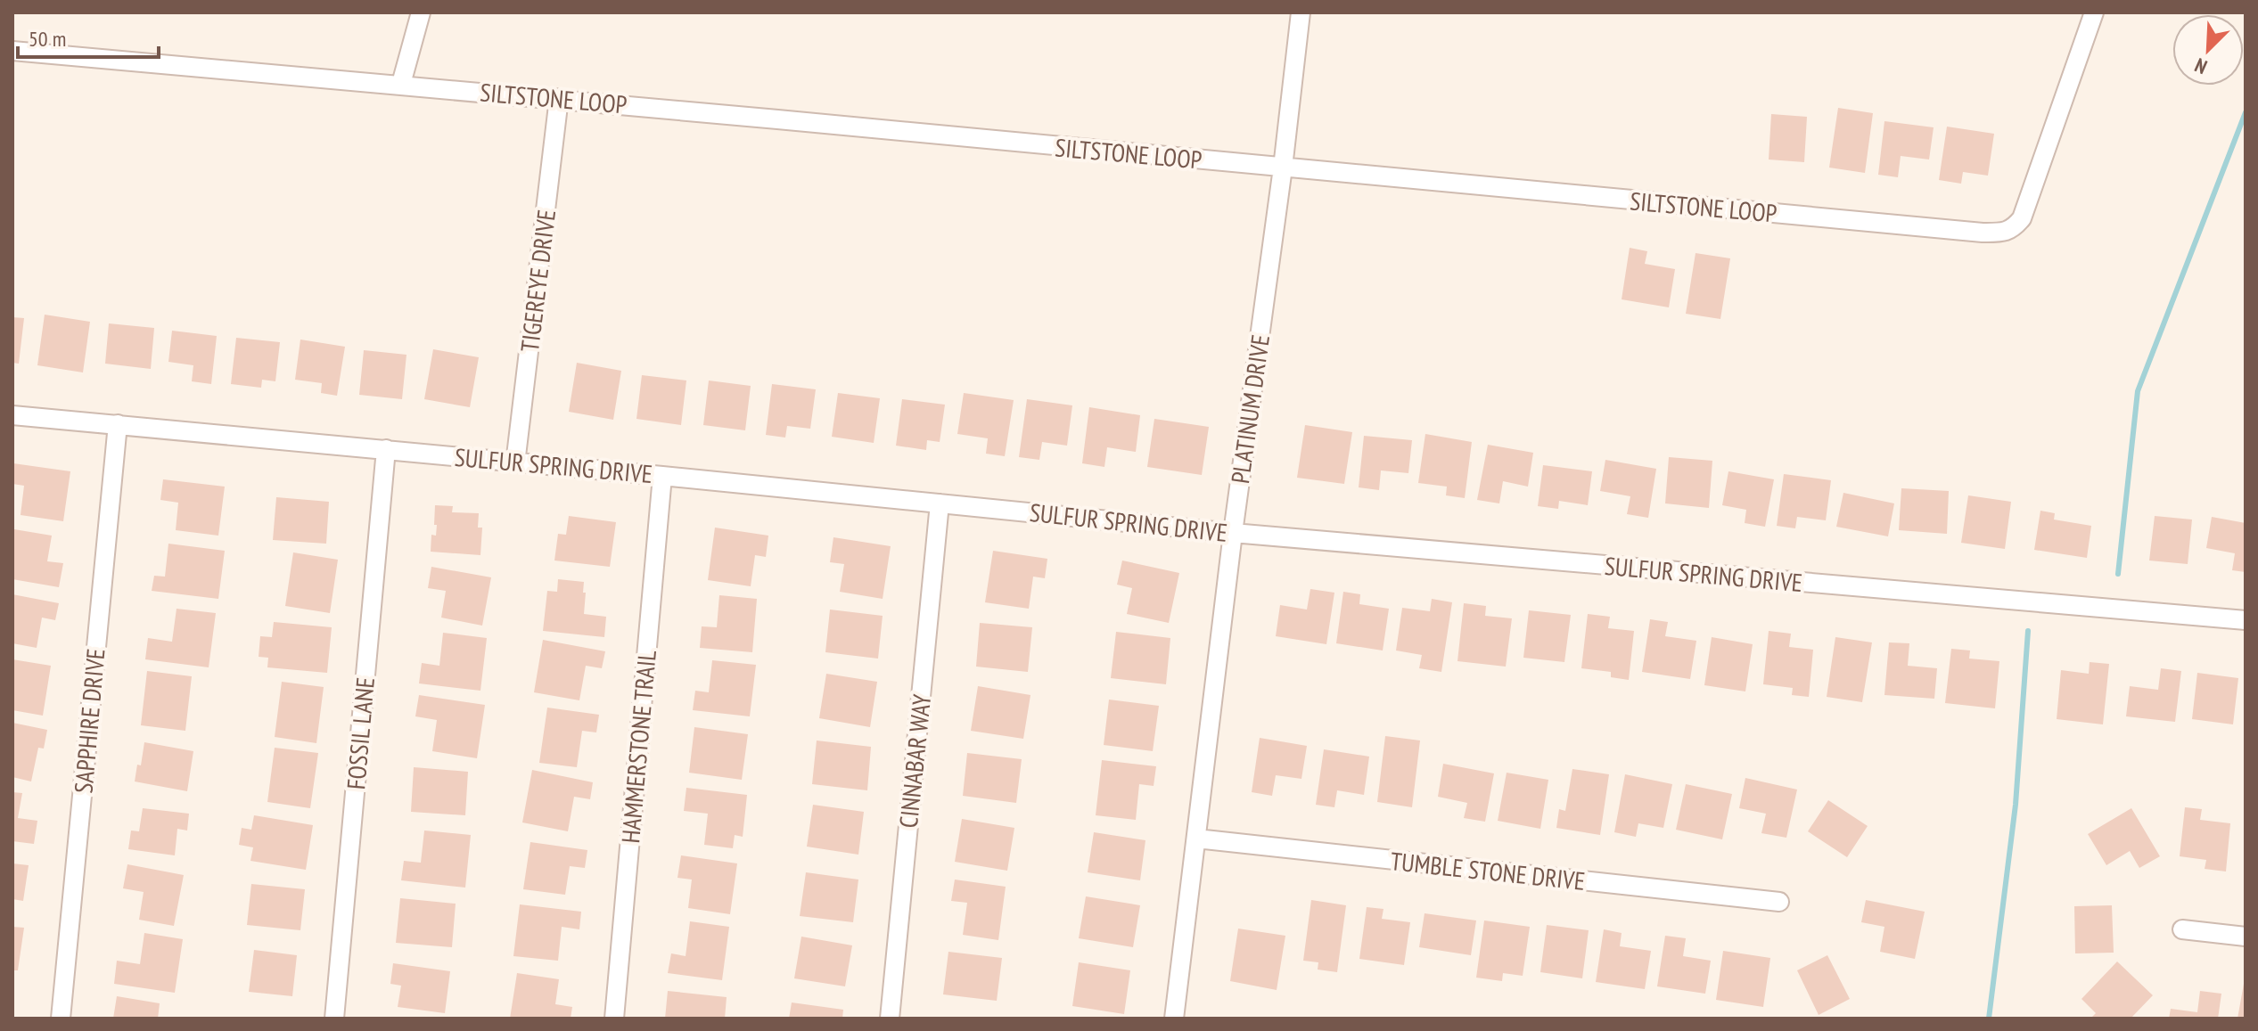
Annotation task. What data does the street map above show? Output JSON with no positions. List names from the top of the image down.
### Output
{
  "streets": {
    "street": [
      "SILTSTONE LOOP",
      "TIGEREYE DRIVE",
      "PLATINUM DRIVE",
      "SULFUR SPRING DRIVE",
      "SAPPHIRE DRIVE",
      "FOSSIL LANE",
      "HAMMERSTONE TRAIL",
      "CINNABAR WAY",
      "TUMBLE STONE DRIVE"
    ]
  },
  "crossings": [
    ["SILTSTONE LOOP", "TIGEREYE DRIVE"],
    ["SILTSTONE LOOP", "PLATINUM DRIVE"],
    ["TIGEREYE DRIVE", "SULFUR SPRING DRIVE"],
    ["PLATINUM DRIVE", "SULFUR SPRING DRIVE"],
    ["PLATINUM DRIVE", "TUMBLE STONE DRIVE"],
    ["SULFUR SPRING DRIVE", "SAPPHIRE DRIVE"],
    ["SULFUR SPRING DRIVE", "FOSSIL LANE"],
    ["SULFUR SPRING DRIVE", "HAMMERSTONE TRAIL"],
    ["SULFUR SPRING DRIVE", "CINNABAR WAY"]
  ],
  "scale_bar": "50 m",
  "north": "bottom left"
}
